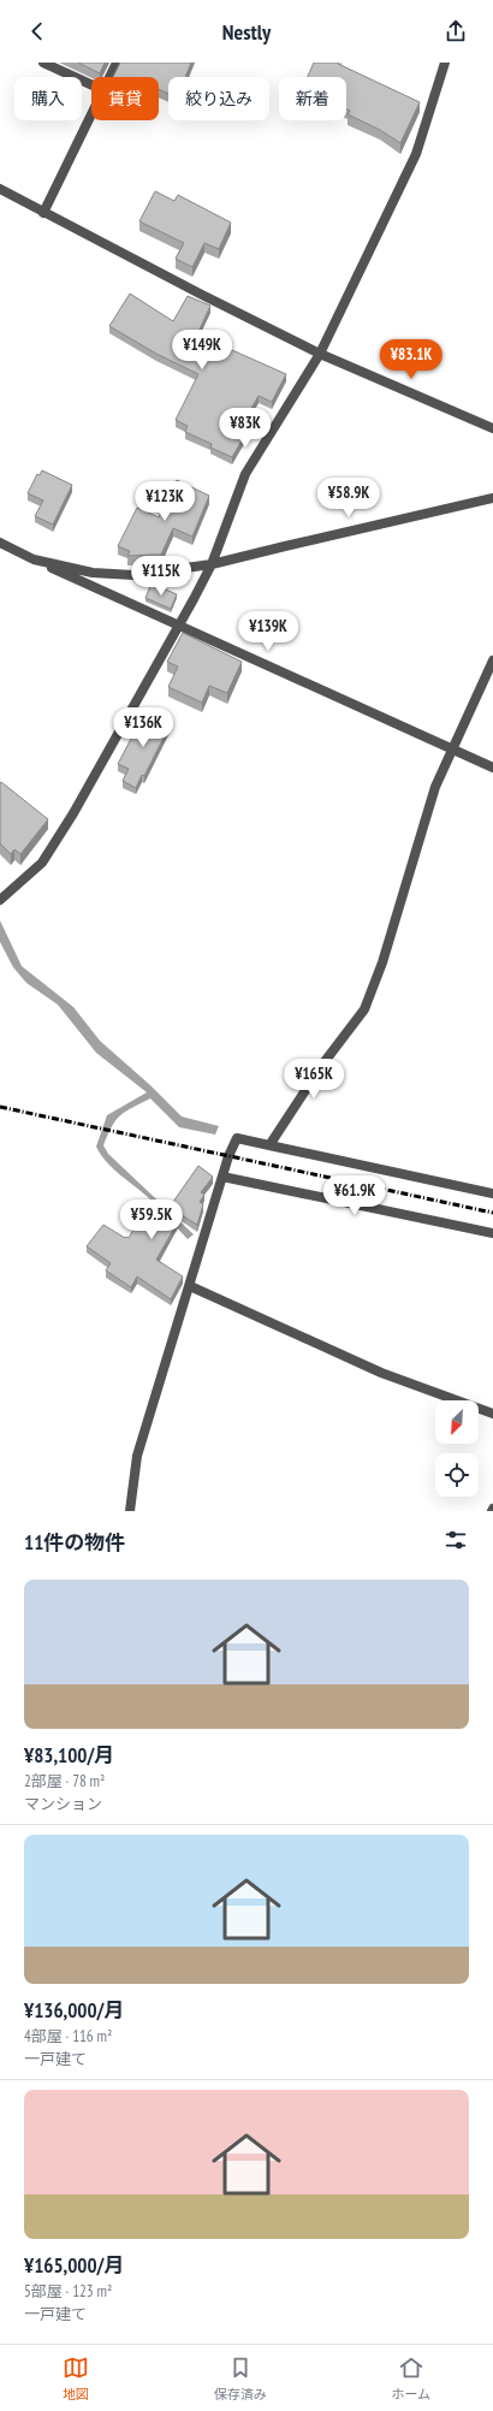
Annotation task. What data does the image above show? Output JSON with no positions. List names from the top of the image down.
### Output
{
  "north": "bottom left",
  "page": {
    "header": "Nestly",
    "chip": [
      "購入",
      "賃貸",
      "絞り込み",
      "新着"
    ],
    "price": [
      "¥149K",
      "¥83.1K",
      "¥83K",
      "¥58.9K",
      "¥123K",
      "¥115K",
      "¥139K",
      "¥136K",
      "¥165K",
      "¥61.9K",
      "¥59.5K"
    ],
    "heading": "11件の物件",
    "list": [
      {
        "name": "¥83,100/月",
        "note": "2部屋 · 78 m² · マンション"
      },
      {
        "name": "¥136,000/月",
        "note": "4部屋 · 116 m² · 一戸建て"
      },
      {
        "name": "¥165,000/月",
        "note": "5部屋 · 123 m² · 一戸建て"
      }
    ],
    "tabs": ["地図", "保存済み", "ホーム"]
  }
}
